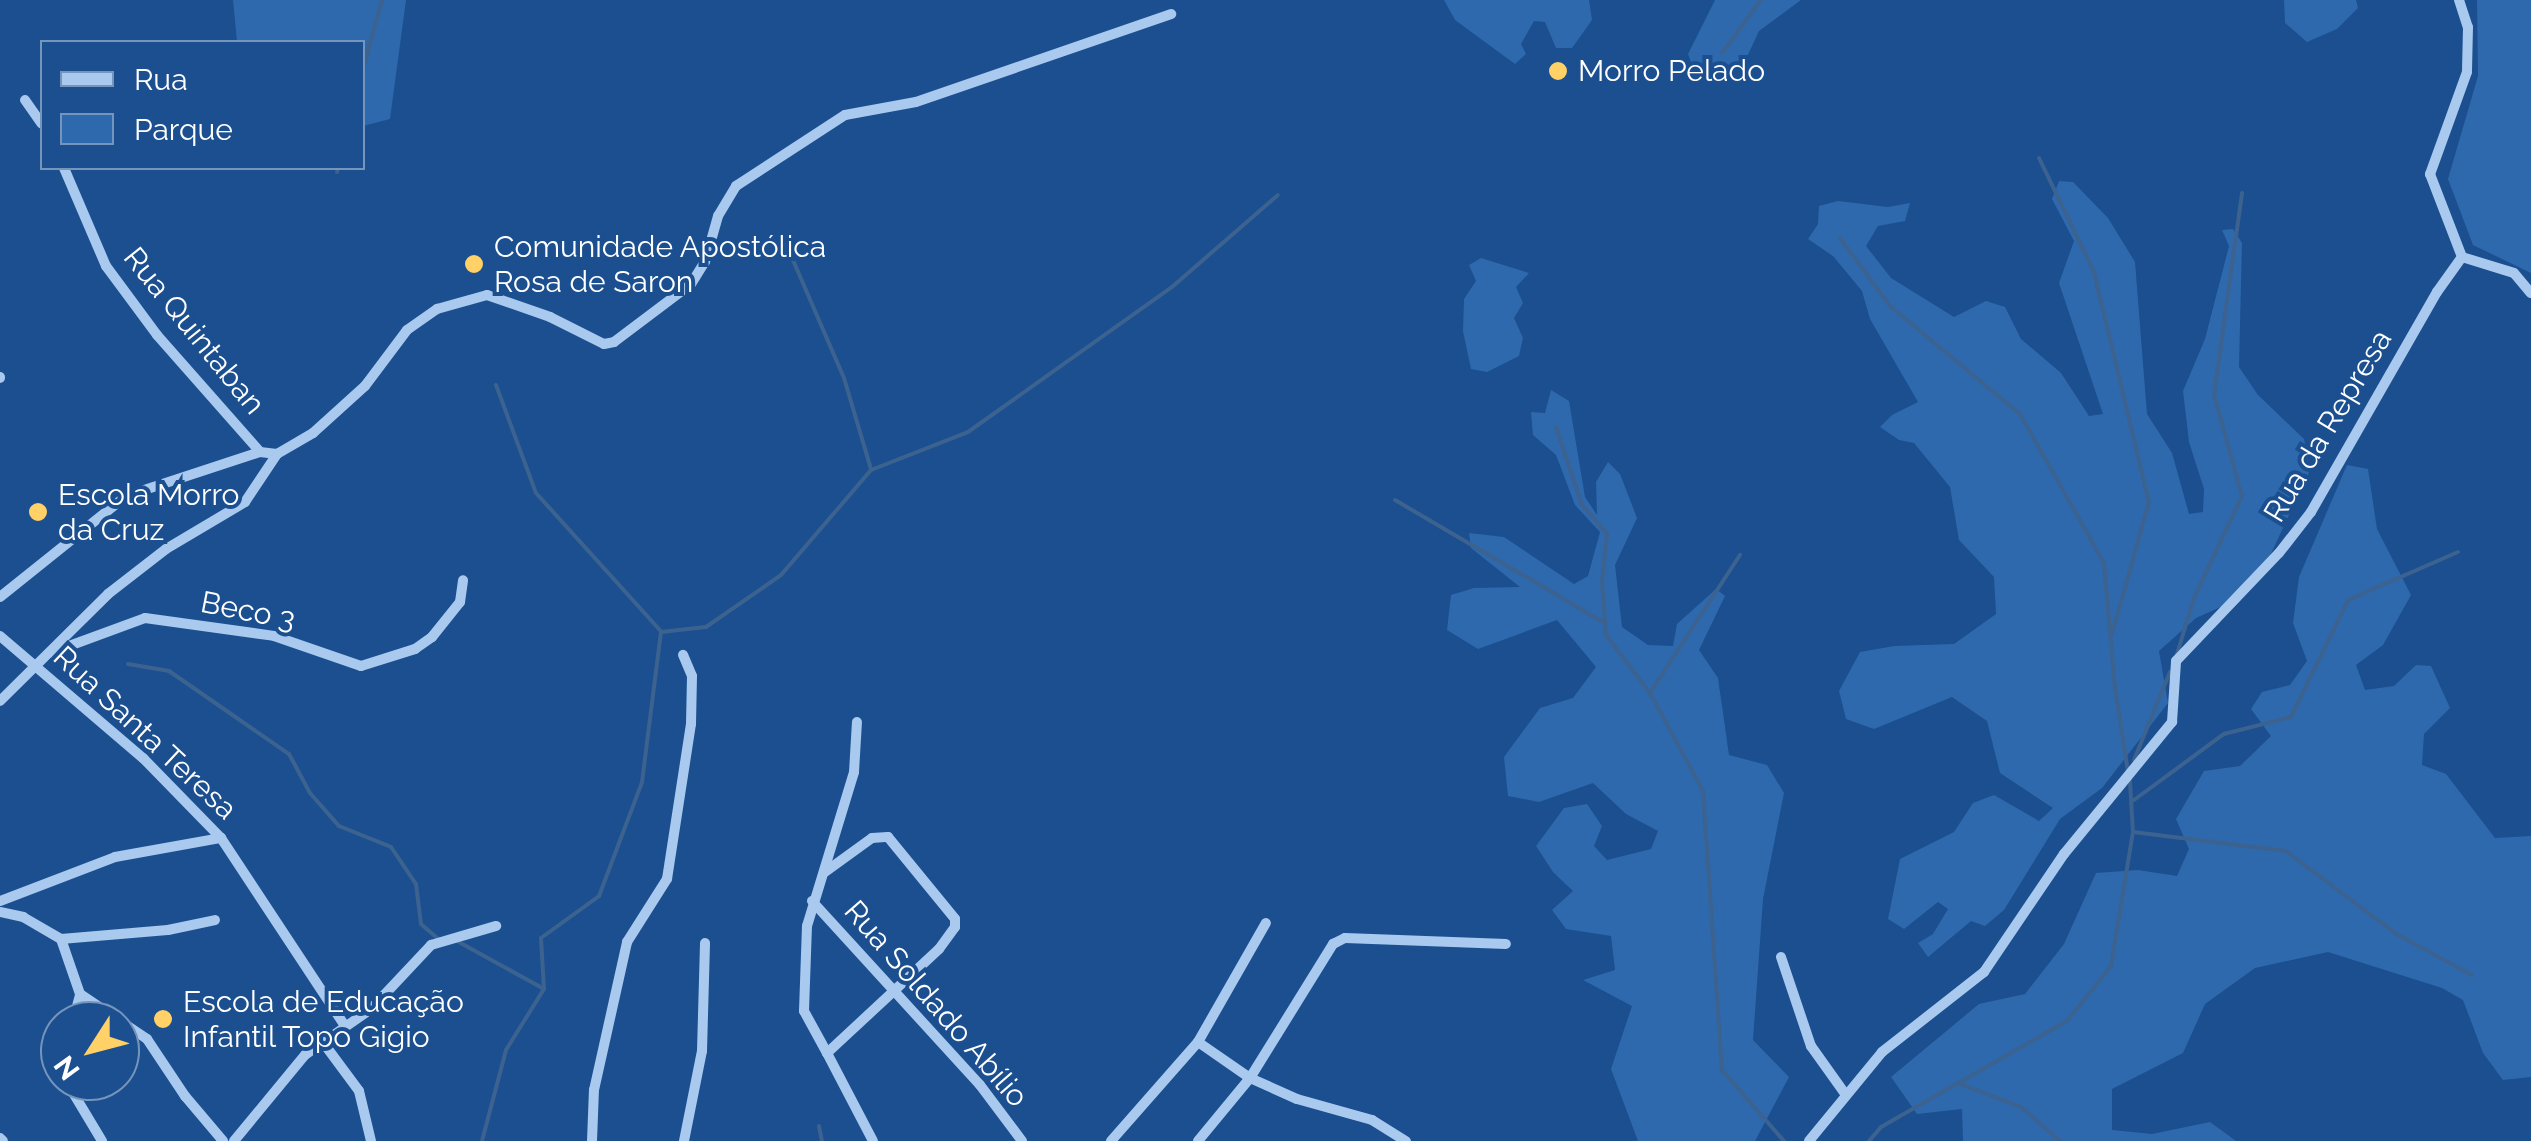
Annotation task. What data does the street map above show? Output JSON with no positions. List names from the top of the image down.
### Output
{
  "streets": {
    "street": [
      "Rua Quintaban",
      "Rua da Represa",
      "Beco 3",
      "Rua Santa Teresa",
      "Rua Soldado Abílio"
    ]
  },
  "places": [
    "Morro Pelado",
    "Comunidade Apostólica Rosa de Saron",
    "Escola Morro da Cruz",
    "Escola de Educação Infantil Topo Gigio"
  ],
  "legend": ["Rua", "Parque"],
  "north": "bottom left"
}
